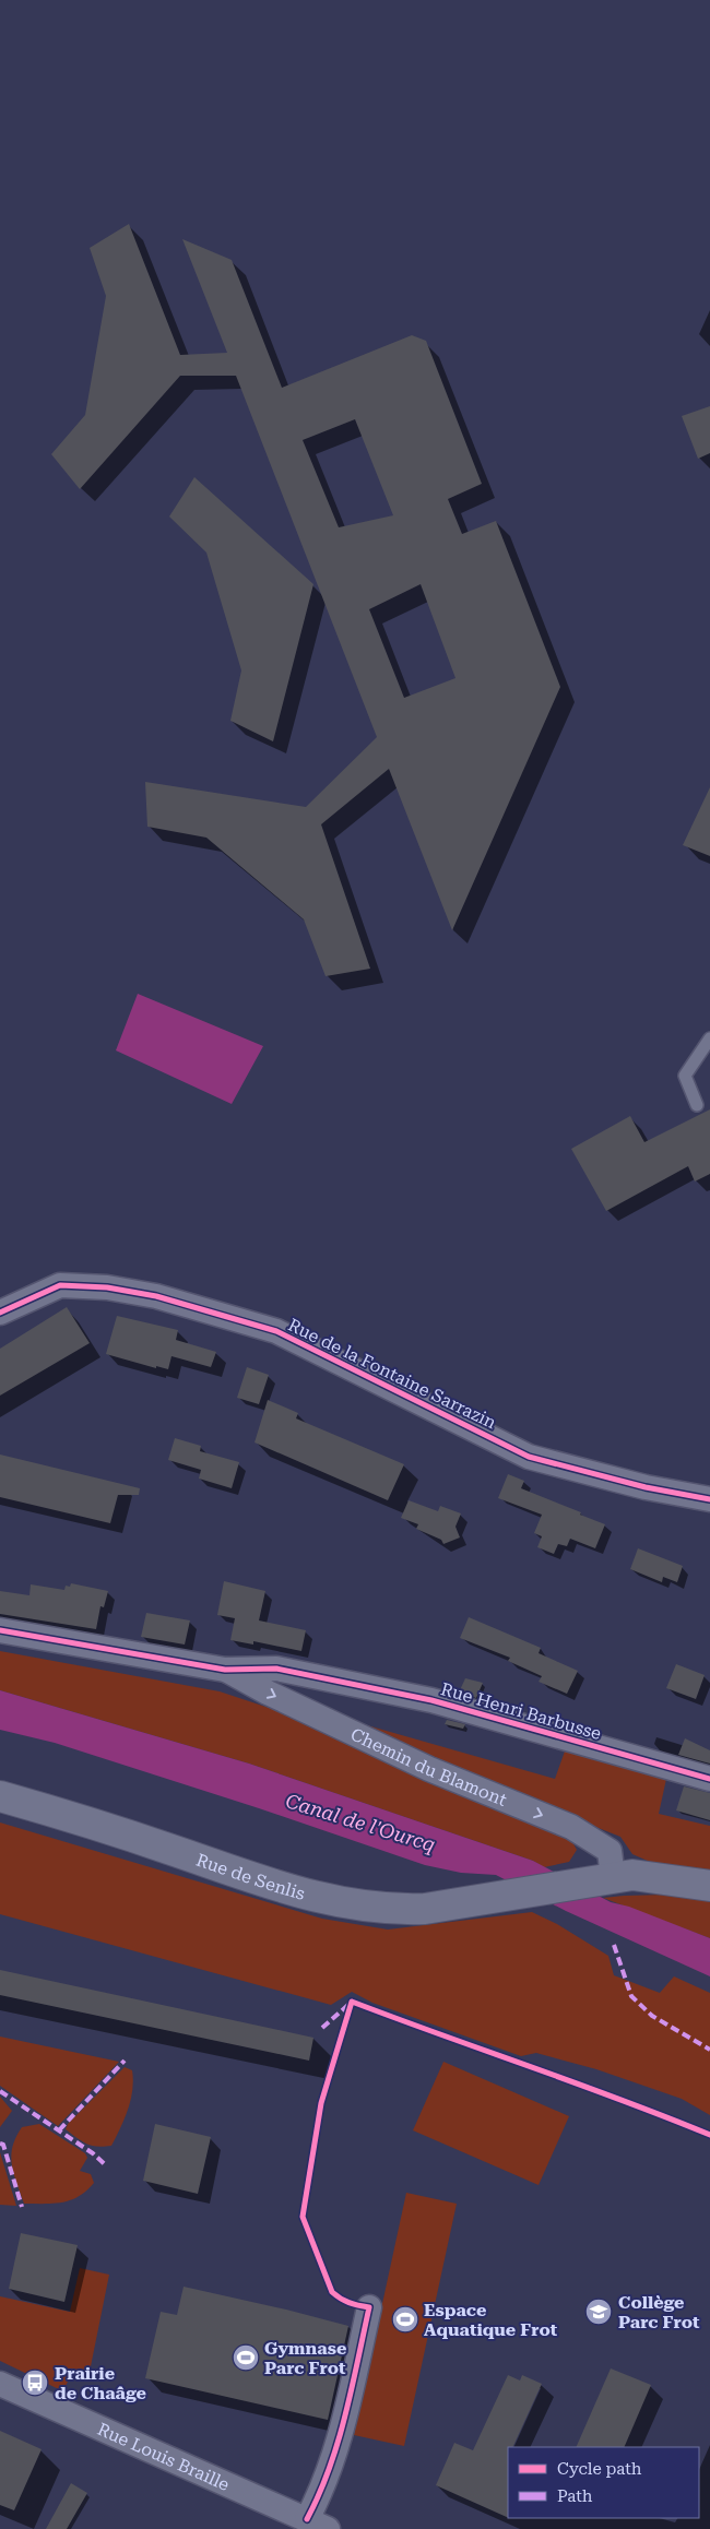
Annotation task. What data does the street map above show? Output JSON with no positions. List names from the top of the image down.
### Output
{
  "streets": {
    "main road": ["Rue de Senlis"],
    "street": [
      "Rue de la Fontaine Sarrazin",
      "Rue Henri Barbusse",
      "Chemin du Blamont",
      "Rue Louis Braille"
    ]
  },
  "crossings": [
    ["Rue Henri Barbusse", "Chemin du Blamont"],
    ["Chemin du Blamont", "Rue de Senlis"]
  ],
  "one_way": ["Chemin du Blamont"],
  "water": ["Canal de l'Ourcq"],
  "places": {
    "school or university": ["Collège Parc Frot"],
    "sports": ["Espace Aquatique Frot", "Gymnase Parc Frot"],
    "bus stop": ["Prairie de Chaâge"]
  },
  "legend": ["Cycle path", "Path"]
}
